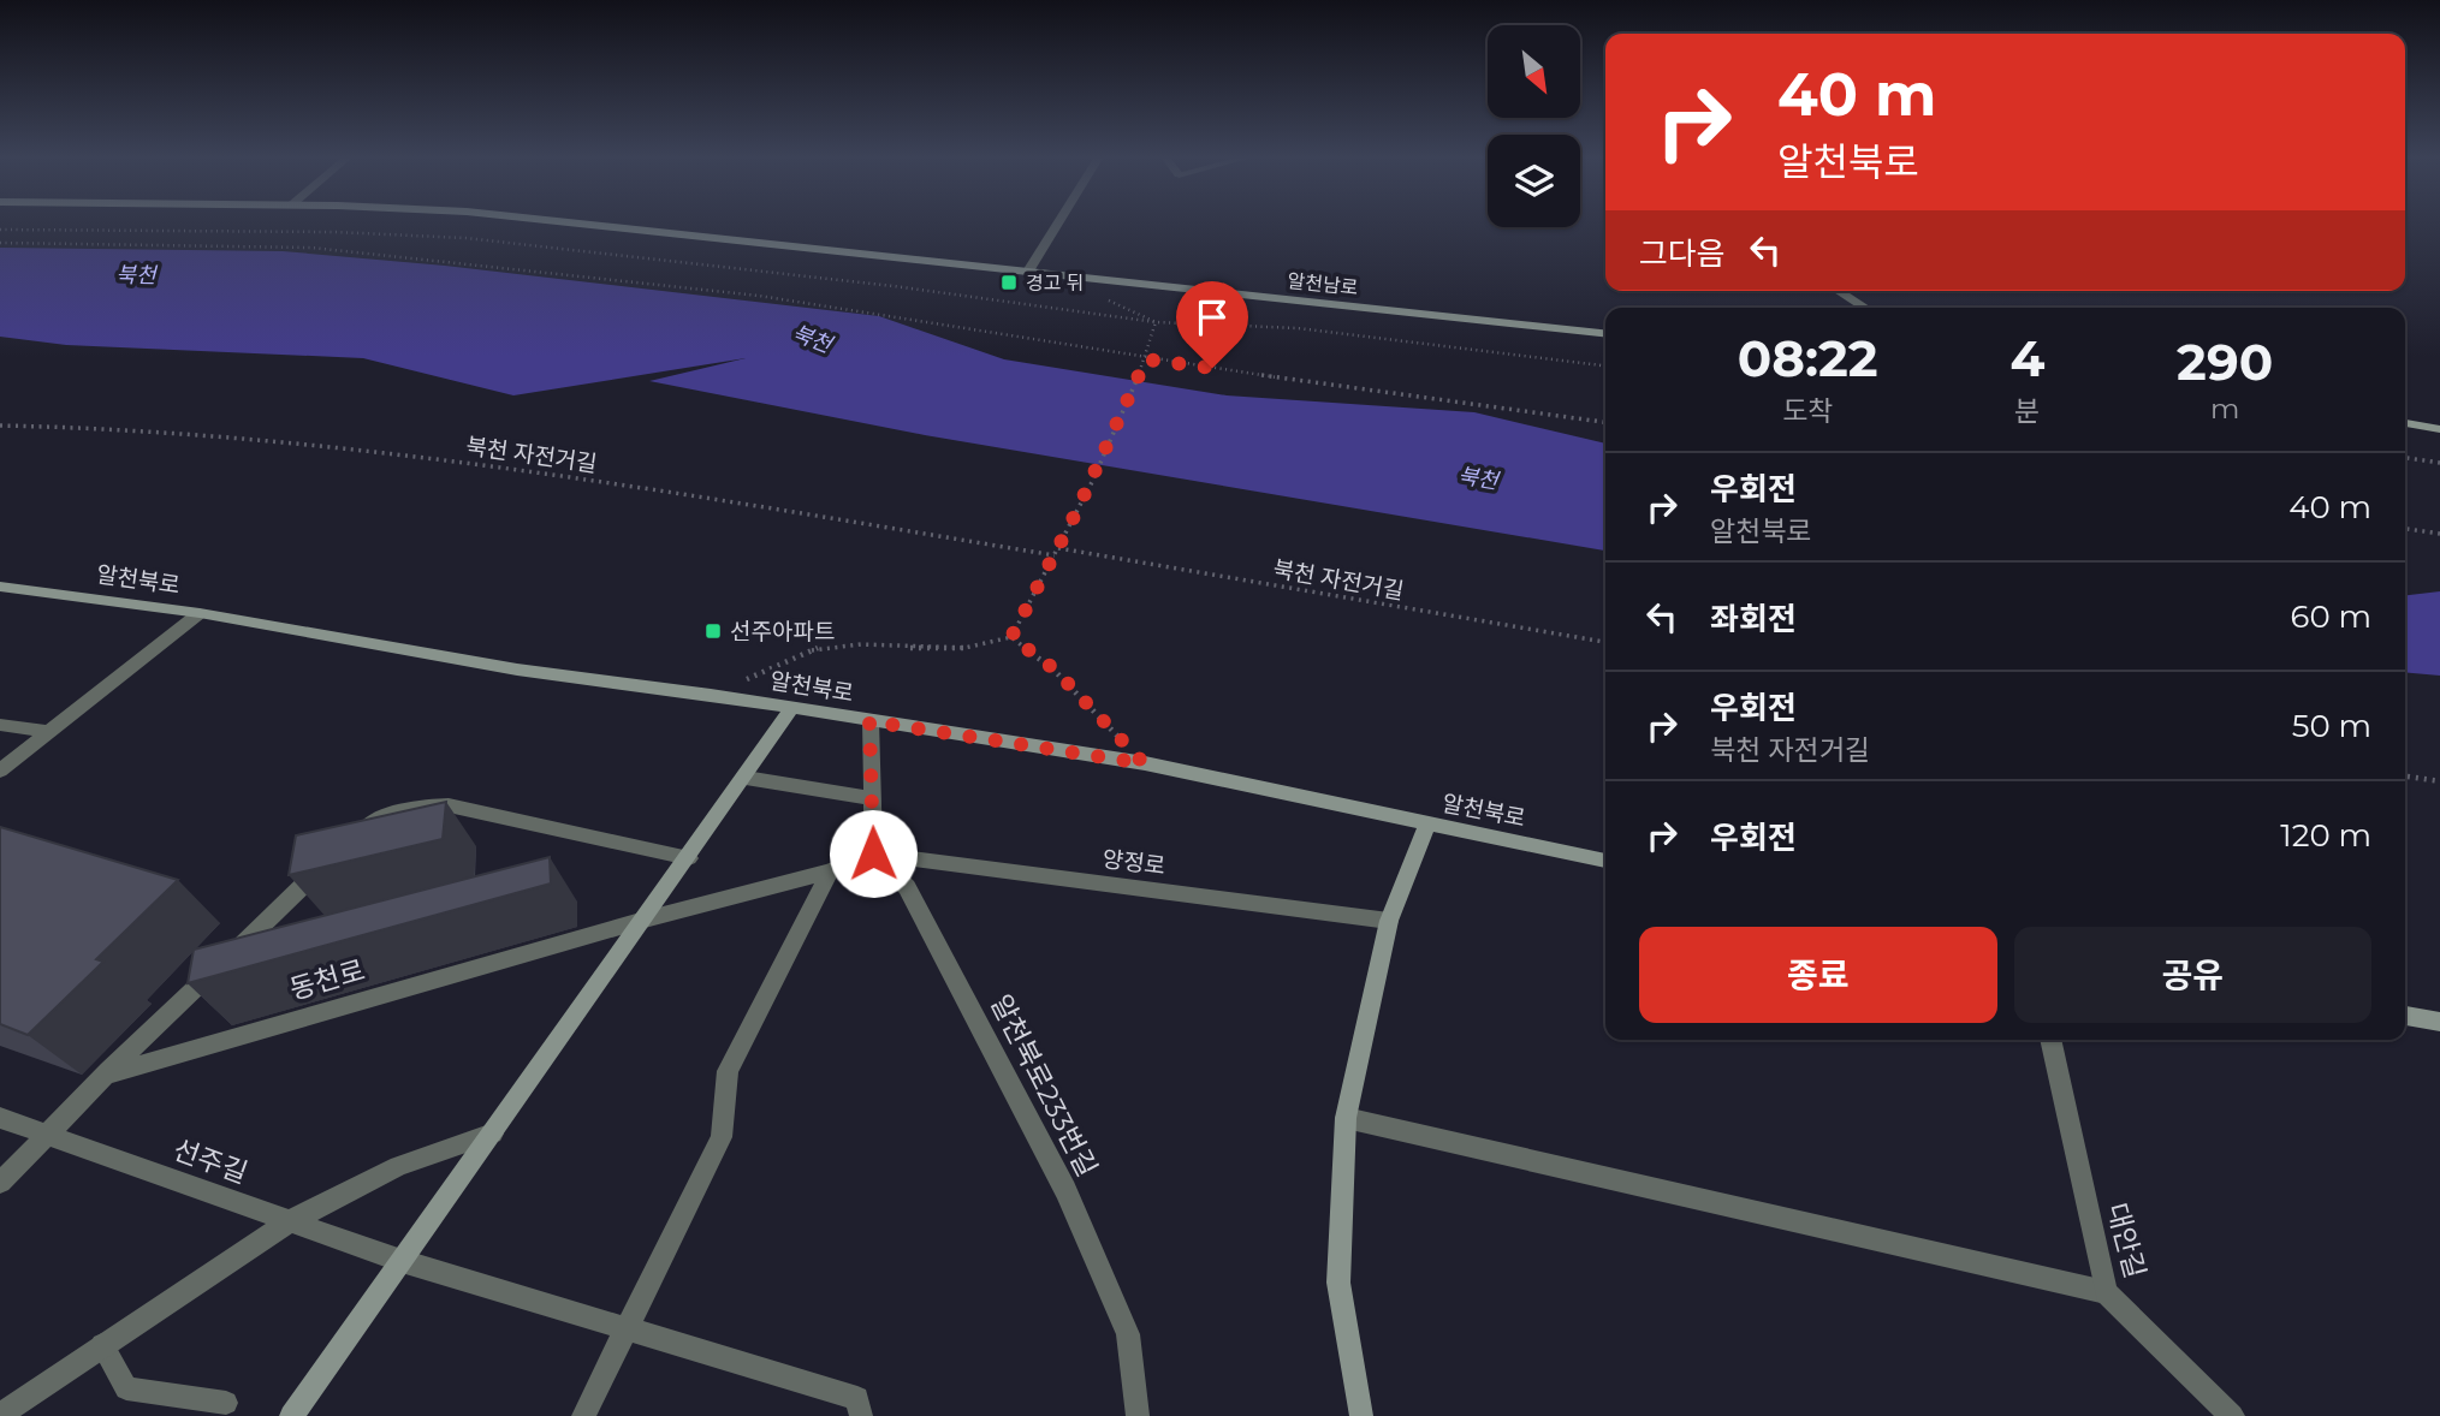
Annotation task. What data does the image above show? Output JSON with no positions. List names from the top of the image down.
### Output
{
  "streets": {
    "street": [
      "알천남로",
      "알천북로",
      "양정로",
      "동천로",
      "알천북로233번길",
      "선주길",
      "대안길"
    ],
    "path": ["북천 자전거길"]
  },
  "crossings": [
    ["양정로", "동천로"],
    ["양정로", "알천북로233번길"],
    ["동천로", "알천북로233번길"],
    ["동천로", "선주길"]
  ],
  "water": ["북천"],
  "places": {
    "transit": ["경고 뒤", "선주아파트"]
  },
  "north": "bottom right",
  "page": {
    "turn": ["40 m", "알천북로"],
    "then": "그다음",
    "eta": [
      "08:22",
      "도착",
      "4",
      "분",
      "290",
      "m"
    ],
    "list": [
      {
        "name": "우회전",
        "note": "알천북로",
        "value": "40 m"
      },
      {
        "name": "좌회전",
        "value": "60 m"
      },
      {
        "name": "우회전",
        "note": "북천 자전거길",
        "value": "50 m"
      },
      {
        "name": "우회전",
        "value": "120 m"
      }
    ],
    "buttons": ["종료", "공유"]
  }
}
